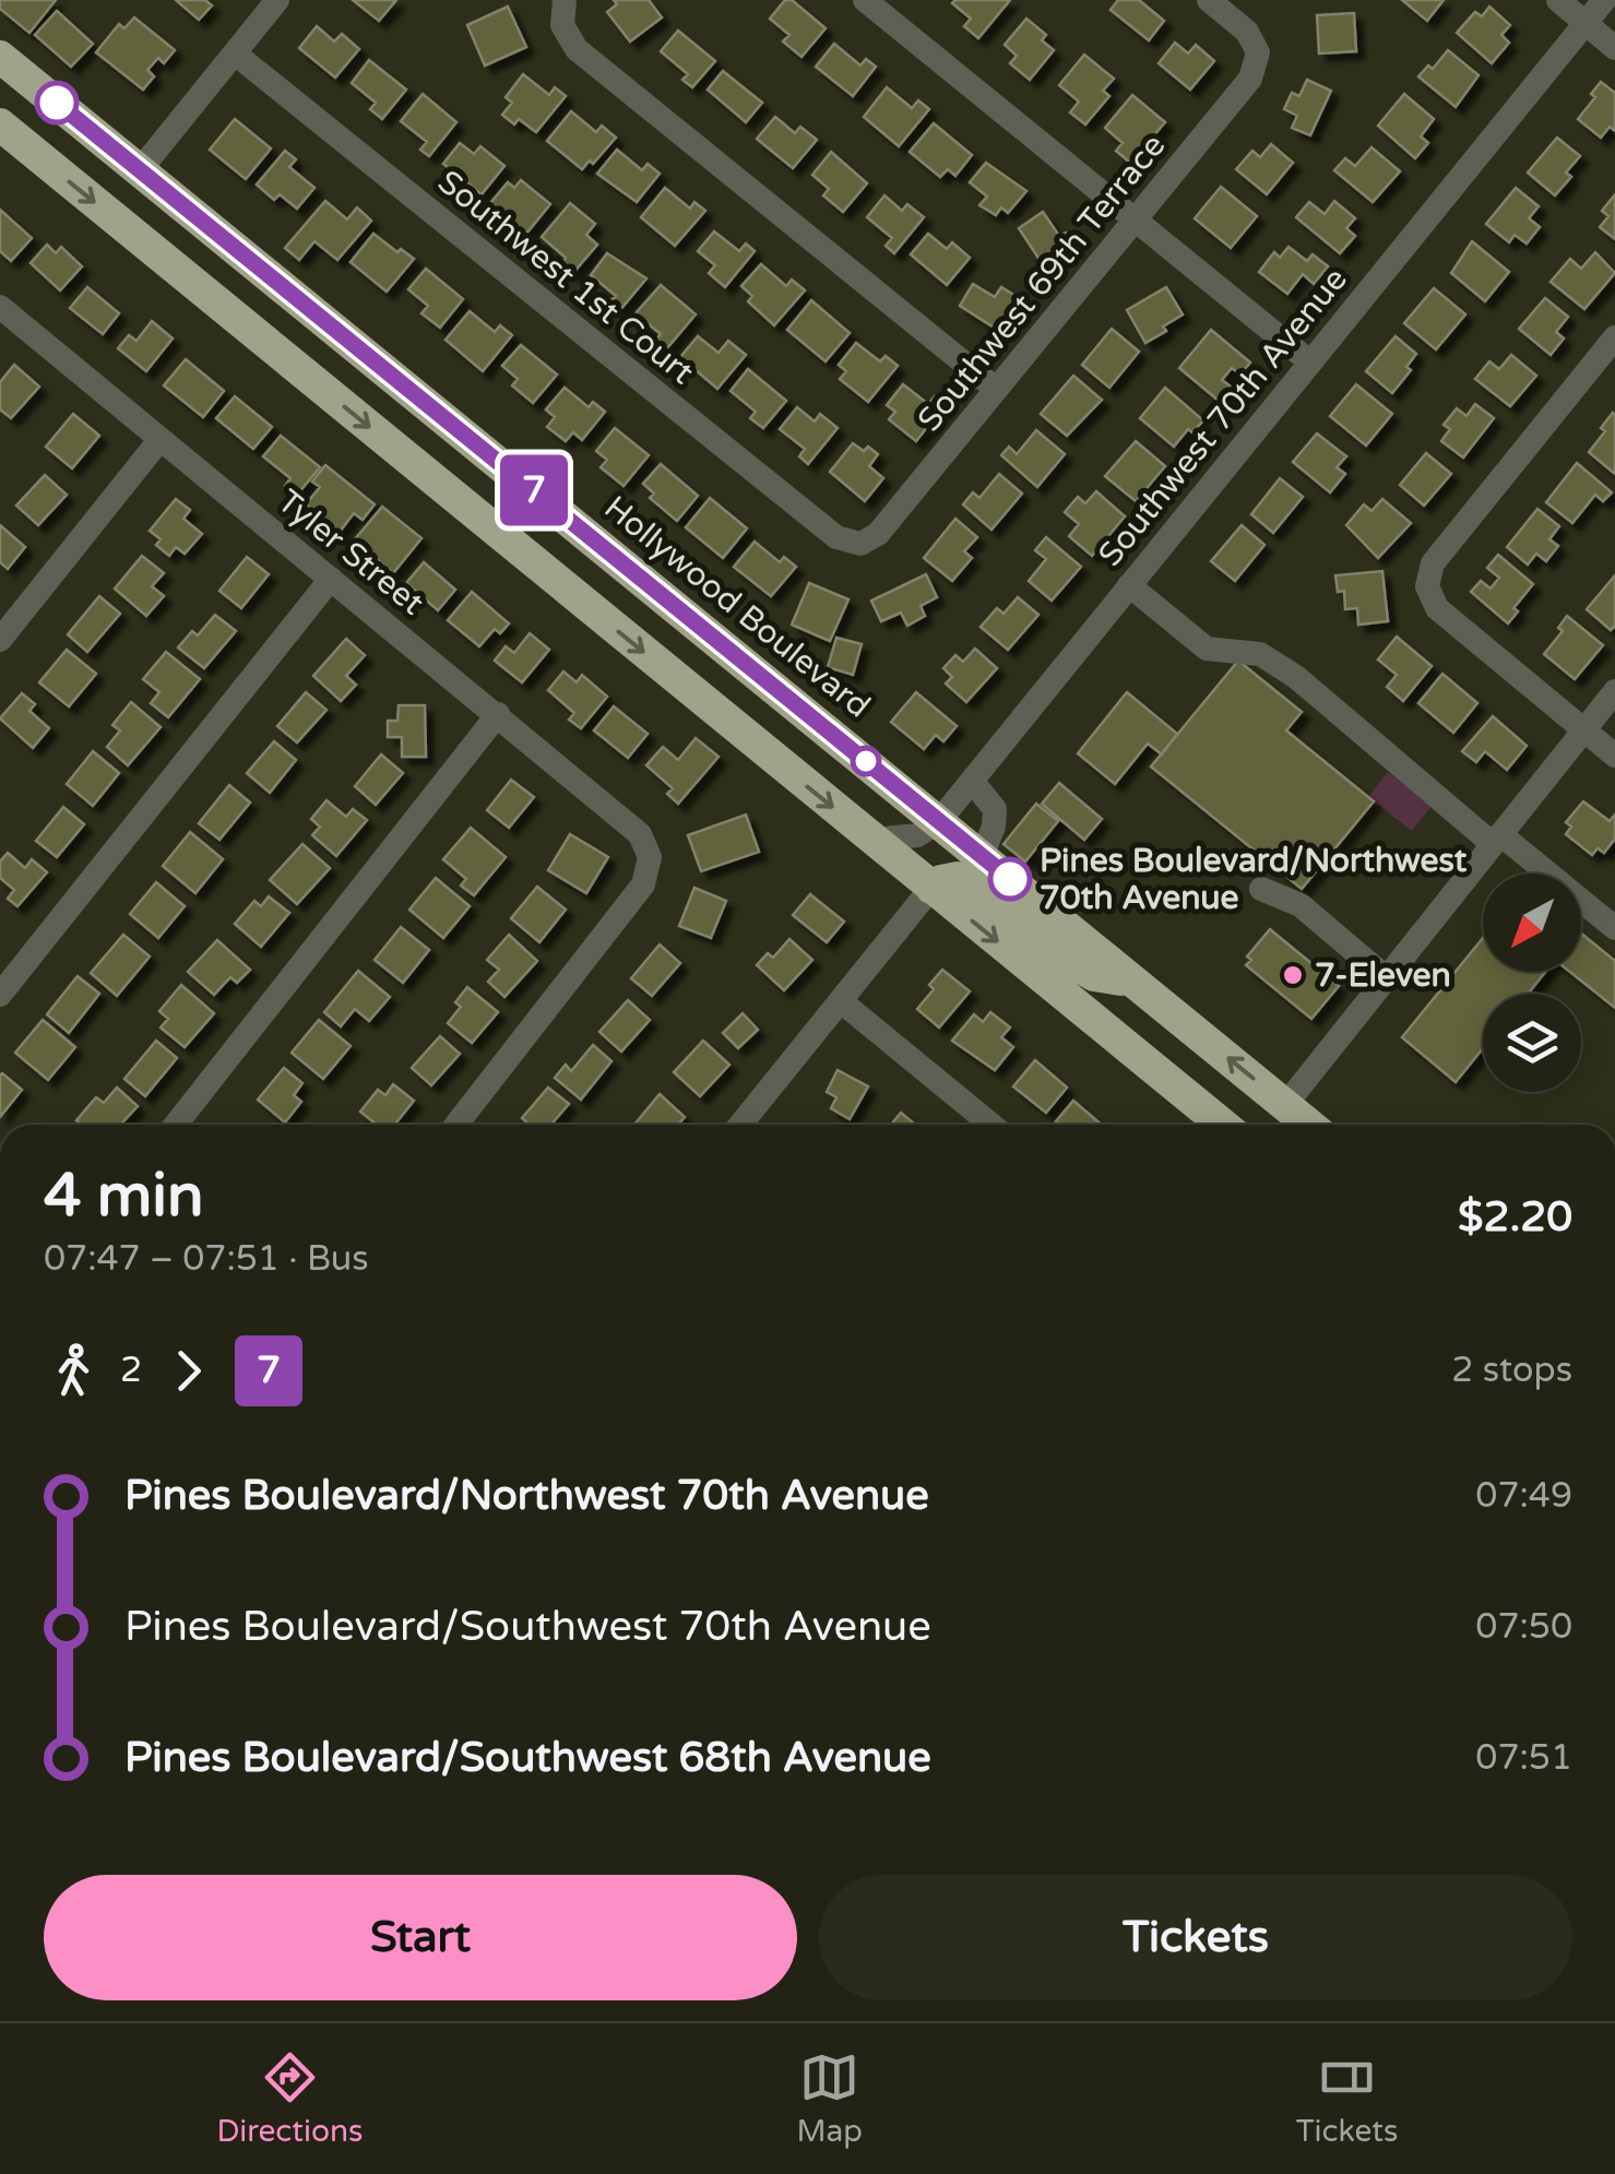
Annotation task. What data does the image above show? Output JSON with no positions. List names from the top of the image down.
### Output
{
  "streets": {
    "highway": ["Hollywood Boulevard"],
    "street": [
      "Southwest 1st Court",
      "Southwest 69th Terrace",
      "Southwest 70th Avenue",
      "Tyler Street"
    ]
  },
  "crossings": [
    ["Southwest 1st Court", "Southwest 69th Terrace"],
    ["Southwest 70th Avenue", "Hollywood Boulevard"]
  ],
  "places": ["Pines Boulevard/Northwest 70th Avenue", "7-Eleven"],
  "lines": ["bus line 7"],
  "north": "bottom left",
  "page": {
    "on_map": "7",
    "heading": ["4 min", "07:47 – 07:51 · Bus", "$2.20"],
    "legs": ["2", "7", "2 stops"],
    "list": [
      {
        "name": "Pines Boulevard/Northwest 70th Avenue",
        "value": "07:49"
      },
      {
        "name": "Pines Boulevard/Southwest 70th Avenue",
        "value": "07:50"
      },
      {
        "name": "Pines Boulevard/Southwest 68th Avenue",
        "value": "07:51"
      }
    ],
    "buttons": ["Start", "Tickets"],
    "tabs": ["Directions", "Map", "Tickets"]
  }
}
